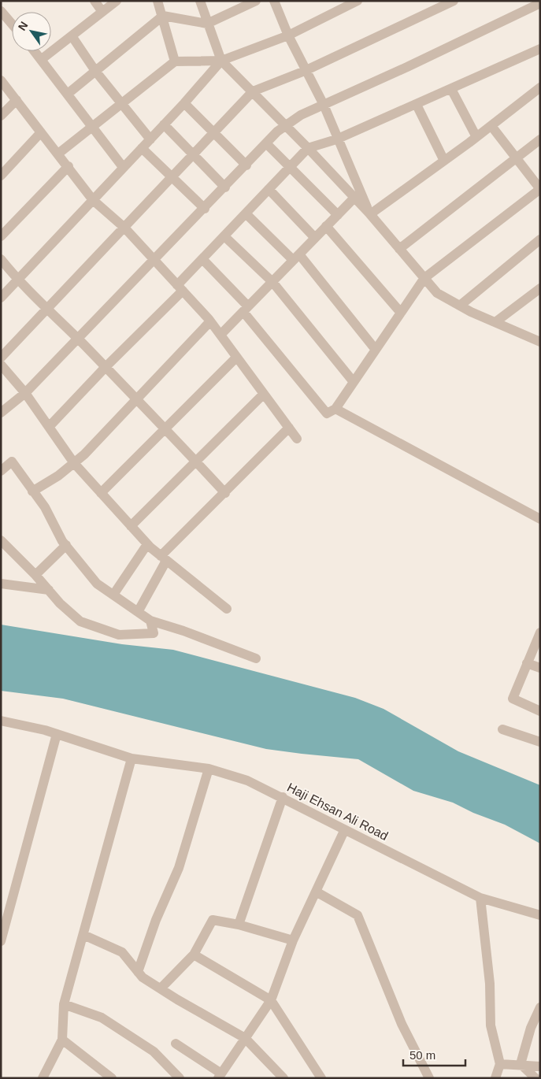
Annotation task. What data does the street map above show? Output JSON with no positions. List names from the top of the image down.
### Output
{
  "streets": {
    "street": ["Haji Ehsan Ali Road"]
  },
  "scale_bar": "50 m",
  "north": "top left"
}
